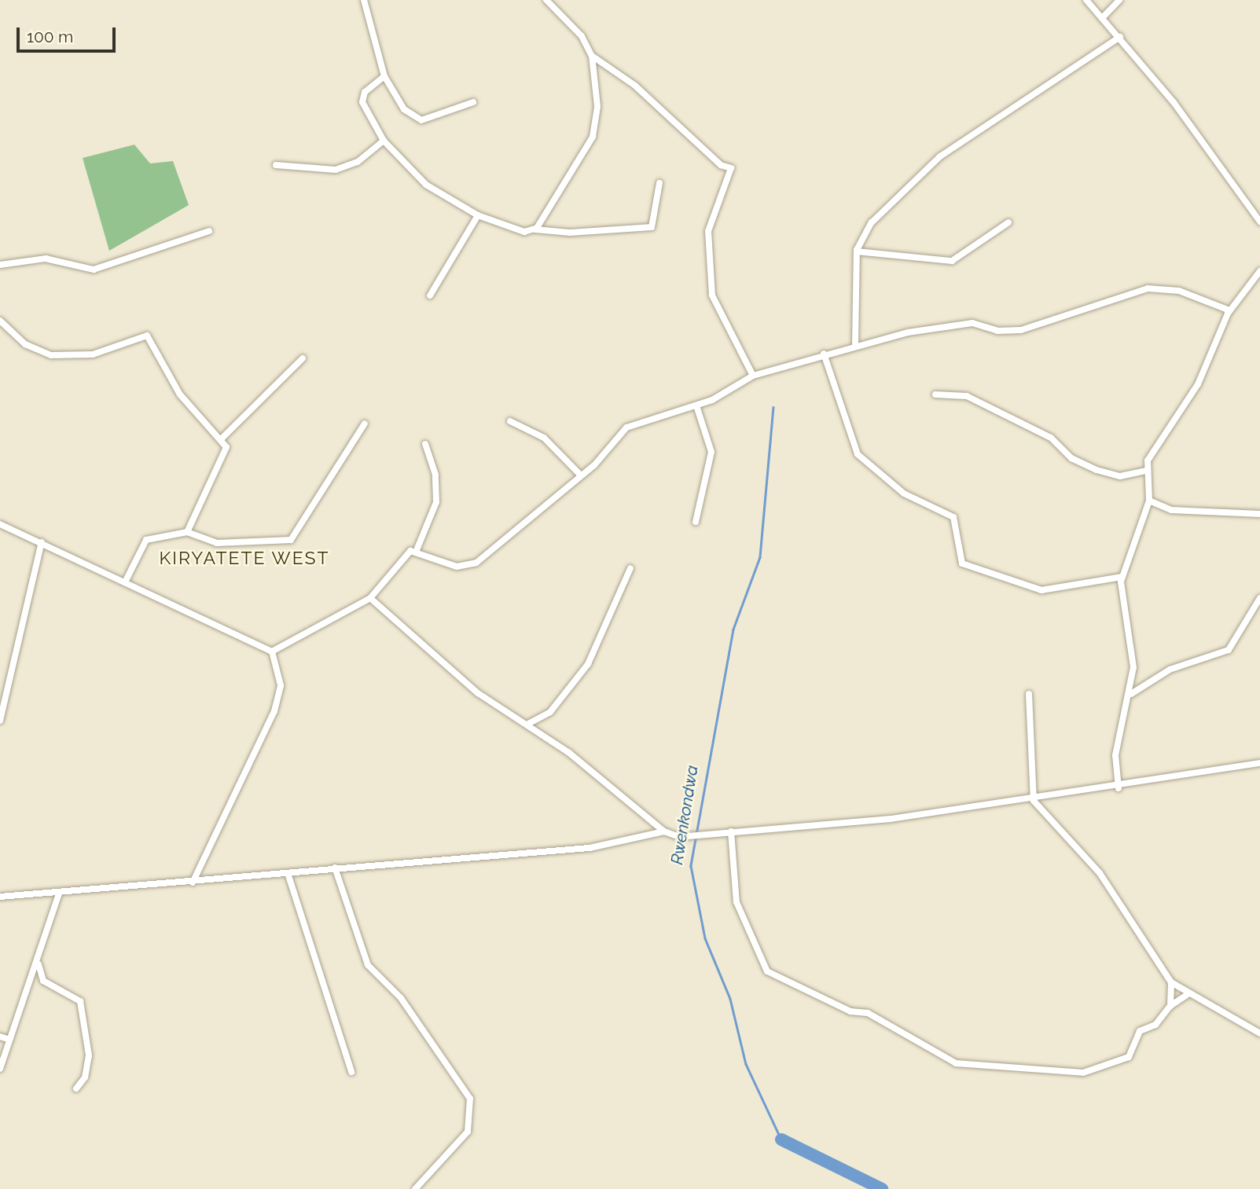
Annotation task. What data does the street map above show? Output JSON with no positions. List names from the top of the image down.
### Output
{
  "districts": ["KIRYATETE WEST"],
  "water": ["Rwenkondwa"],
  "scale_bar": "100 m"
}
